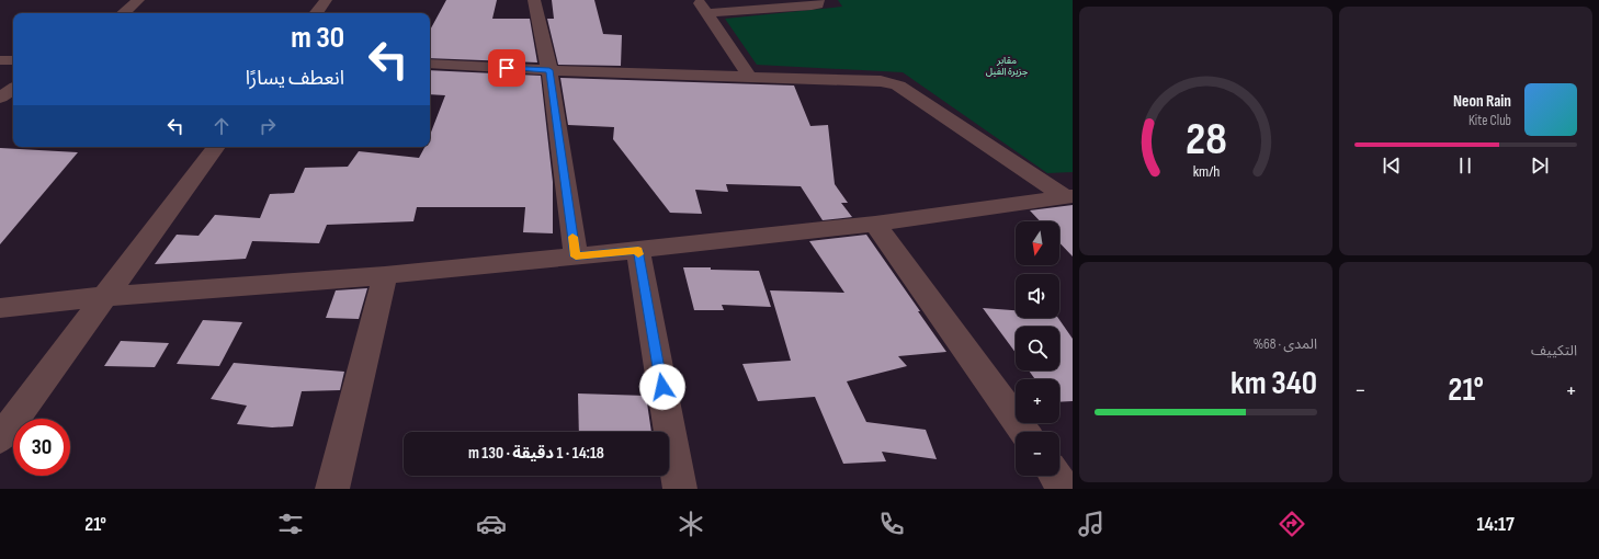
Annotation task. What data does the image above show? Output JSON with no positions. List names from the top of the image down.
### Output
{
  "parks": ["مقابر جزيرة الفيل"],
  "north": "bottom",
  "page": {
    "turn": ["30 m", "انعطف يسارًا"],
    "song": ["Neon Rain", "Kite Club"],
    "map_buttons": ["+", "−"],
    "tile": [
      "التكييف",
      ["المدى · 68%", "340 km"]
    ],
    "heat": ["−", "21°", "+"],
    "limit": "30",
    "trip": "14:18 · 1 دقيقة · 130 m",
    "tabs": ["14:17", "21°"],
    "gauge": ["28", "km/h"]
  }
}
